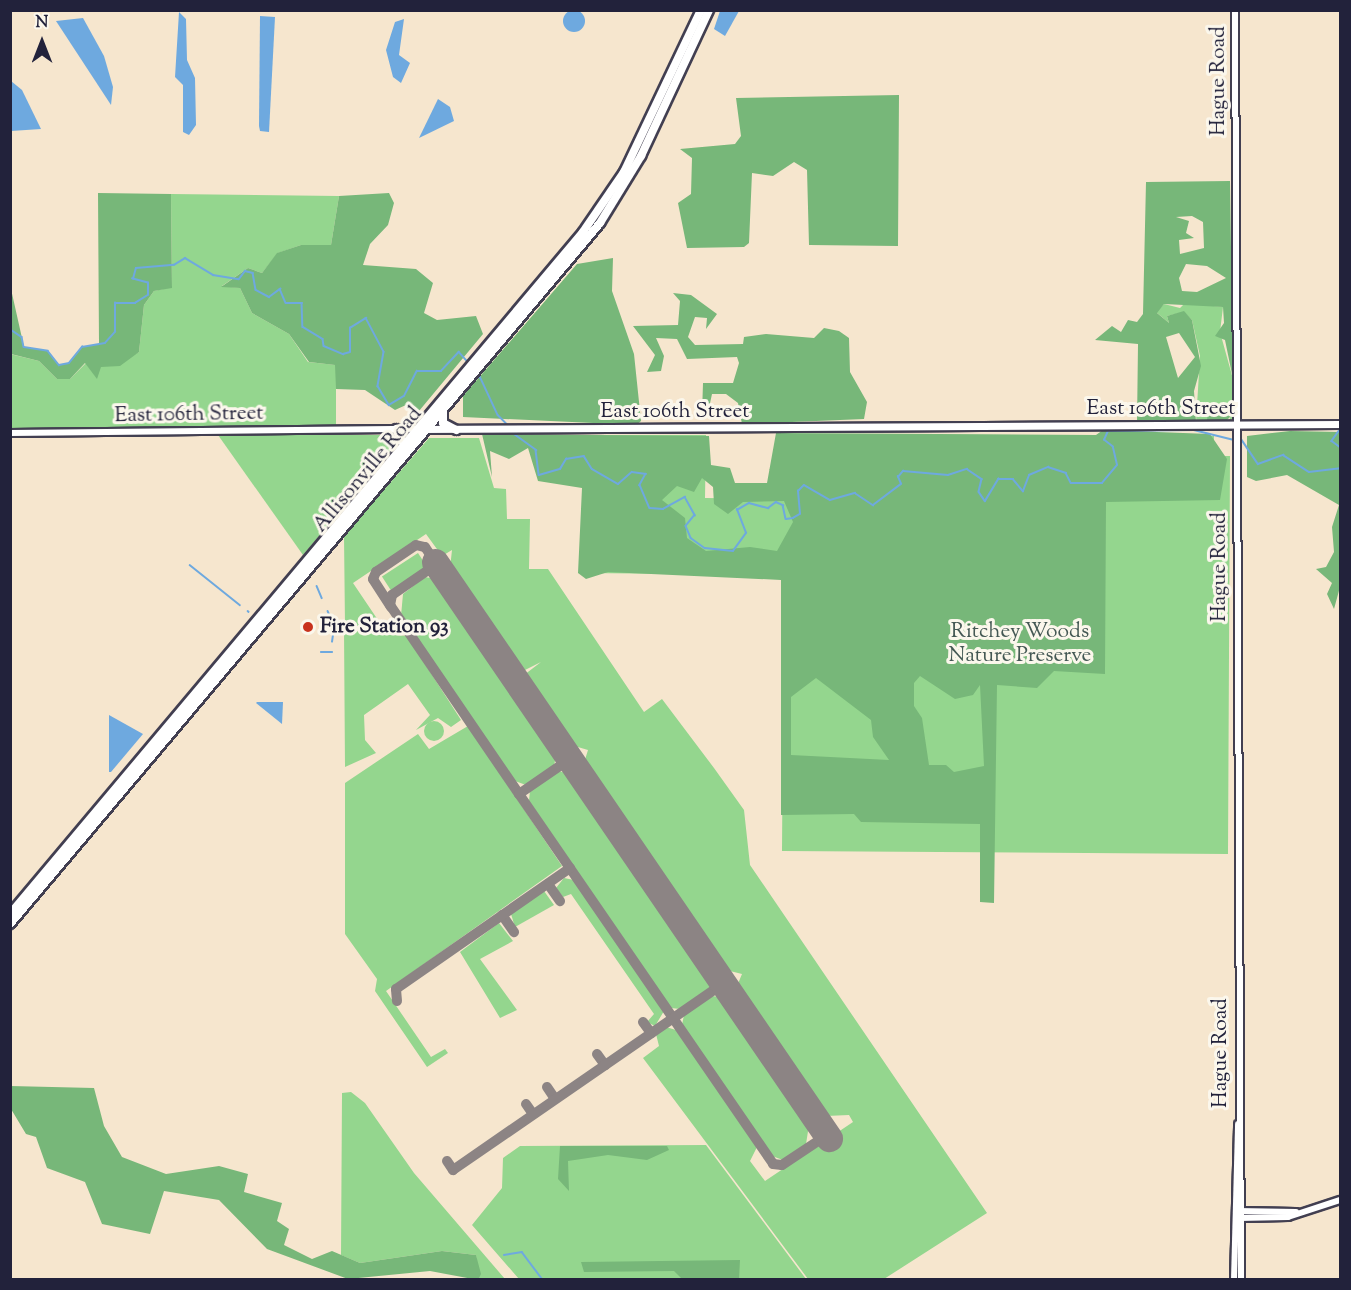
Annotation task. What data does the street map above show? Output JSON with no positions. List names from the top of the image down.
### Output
{
  "streets": {
    "main road": ["East 106th Street", "Allisonville Road"],
    "street": ["Hague Road"]
  },
  "crossings": [
    ["Hague Road", "East 106th Street"],
    ["East 106th Street", "Allisonville Road"]
  ],
  "parks": ["Ritchey Woods Nature Preserve"],
  "places": ["Fire Station 93"],
  "north": "top"
}
